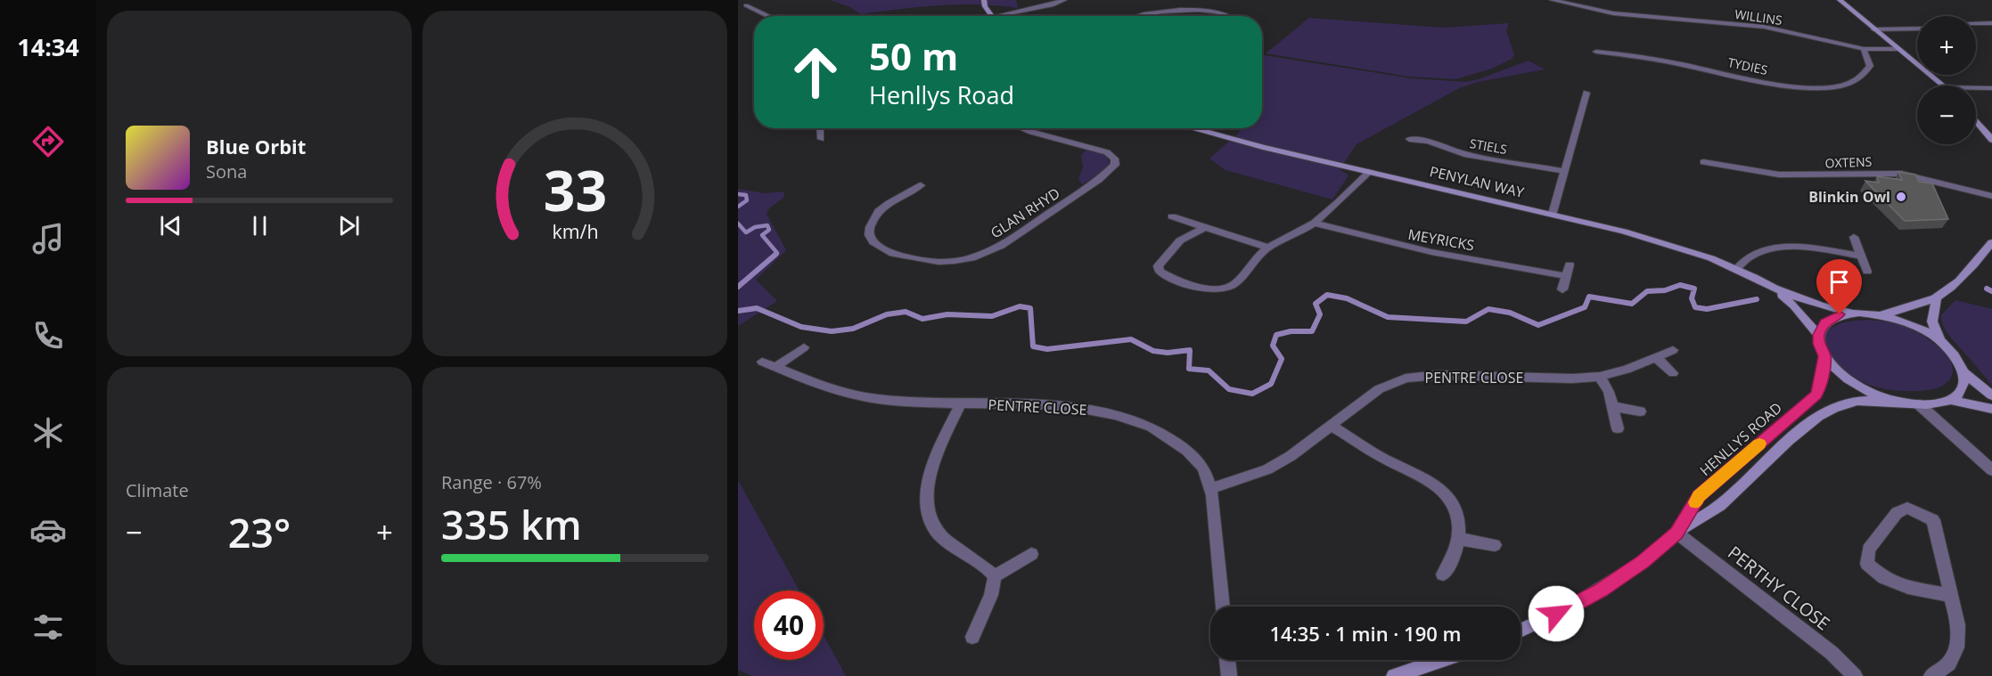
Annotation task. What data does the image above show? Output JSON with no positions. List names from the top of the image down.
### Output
{
  "streets": {
    "street": [
      "WILLINS",
      "TYDIES",
      "STIELS",
      "OXTENS",
      "PENYLAN WAY",
      "GLAN RHYD",
      "MEYRICKS",
      "PENTRE CLOSE",
      "HENLLYS ROAD",
      "PERTHY CLOSE"
    ]
  },
  "crossings": [
    ["WILLINS", "TYDIES"],
    ["HENLLYS ROAD", "PERTHY CLOSE"]
  ],
  "places": ["Blinkin Owl"],
  "page": {
    "tabs": "14:34",
    "map_buttons": ["+", "−"],
    "turn": ["50 m", "Henllys Road"],
    "song": ["Blue Orbit", "Sona"],
    "tile": [
      "Climate",
      ["Range · 67%", "335 km"]
    ],
    "heat": ["−", "23°", "+"],
    "limit": "40",
    "trip": "14:35 · 1 min · 190 m",
    "gauge": ["33", "km/h"]
  }
}
